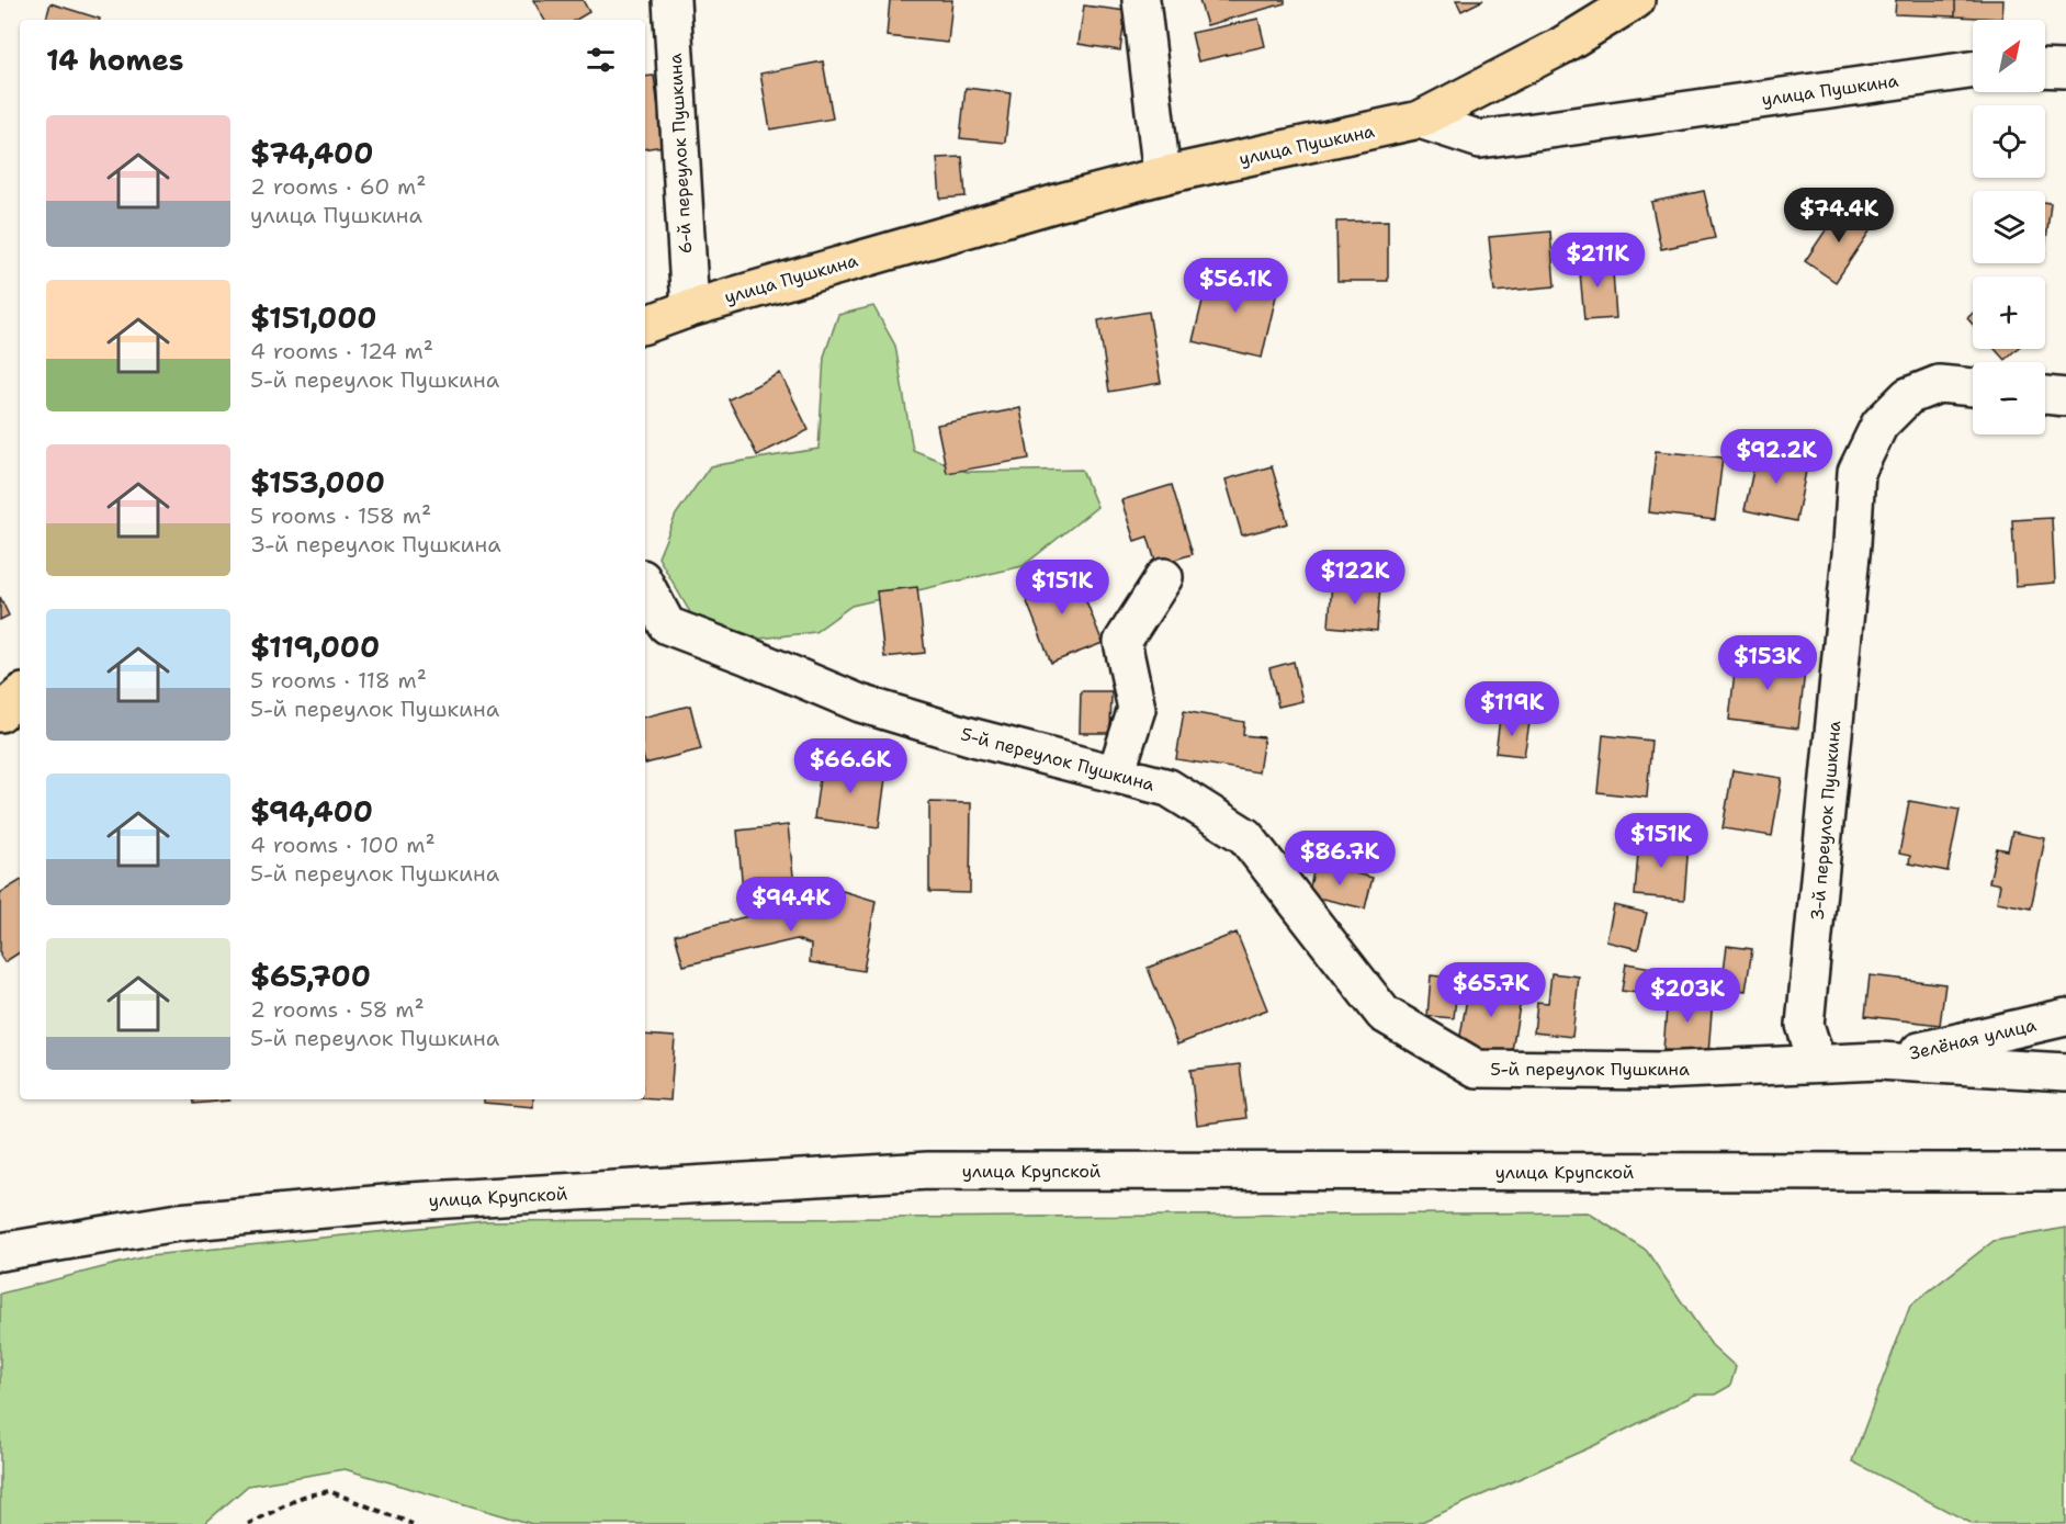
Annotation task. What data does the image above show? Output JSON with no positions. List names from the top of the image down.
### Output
{
  "streets": {
    "highway": ["улица Пушкина"],
    "street": [
      "6-й переулок Пушкина",
      "5-й переулок Пушкина",
      "3-й переулок Пушкина",
      "Зелёная улица",
      "улица Крупской"
    ]
  },
  "crossings": [
    ["улица Пушкина", "6-й переулок Пушкина"],
    ["5-й переулок Пушкина", "3-й переулок Пушкина"],
    ["5-й переулок Пушкина", "Зелёная улица"]
  ],
  "north": "top right",
  "page": {
    "map_buttons": ["+", "−"],
    "heading": "14 homes",
    "list": [
      {
        "name": "$74,400",
        "note": "2 rooms · 60 m² · улица Пушкина"
      },
      {
        "name": "$151,000",
        "note": "4 rooms · 124 m² · 5-й переулок Пушкина"
      },
      {
        "name": "$153,000",
        "note": "5 rooms · 158 m² · 3-й переулок Пушкина"
      },
      {
        "name": "$119,000",
        "note": "5 rooms · 118 m² · 5-й переулок Пушкина"
      },
      {
        "name": "$94,400",
        "note": "4 rooms · 100 m² · 5-й переулок Пушкина"
      },
      {
        "name": "$65,700",
        "note": "2 rooms · 58 m² · 5-й переулок Пушкина"
      }
    ],
    "price": [
      "$74.4K",
      "$211K",
      "$56.1K",
      "$92.2K",
      "$122K",
      "$151K",
      "$153K",
      "$119K",
      "$66.6K",
      "$151K",
      "$86.7K",
      "$94.4K",
      "$65.7K",
      "$203K"
    ]
  }
}
